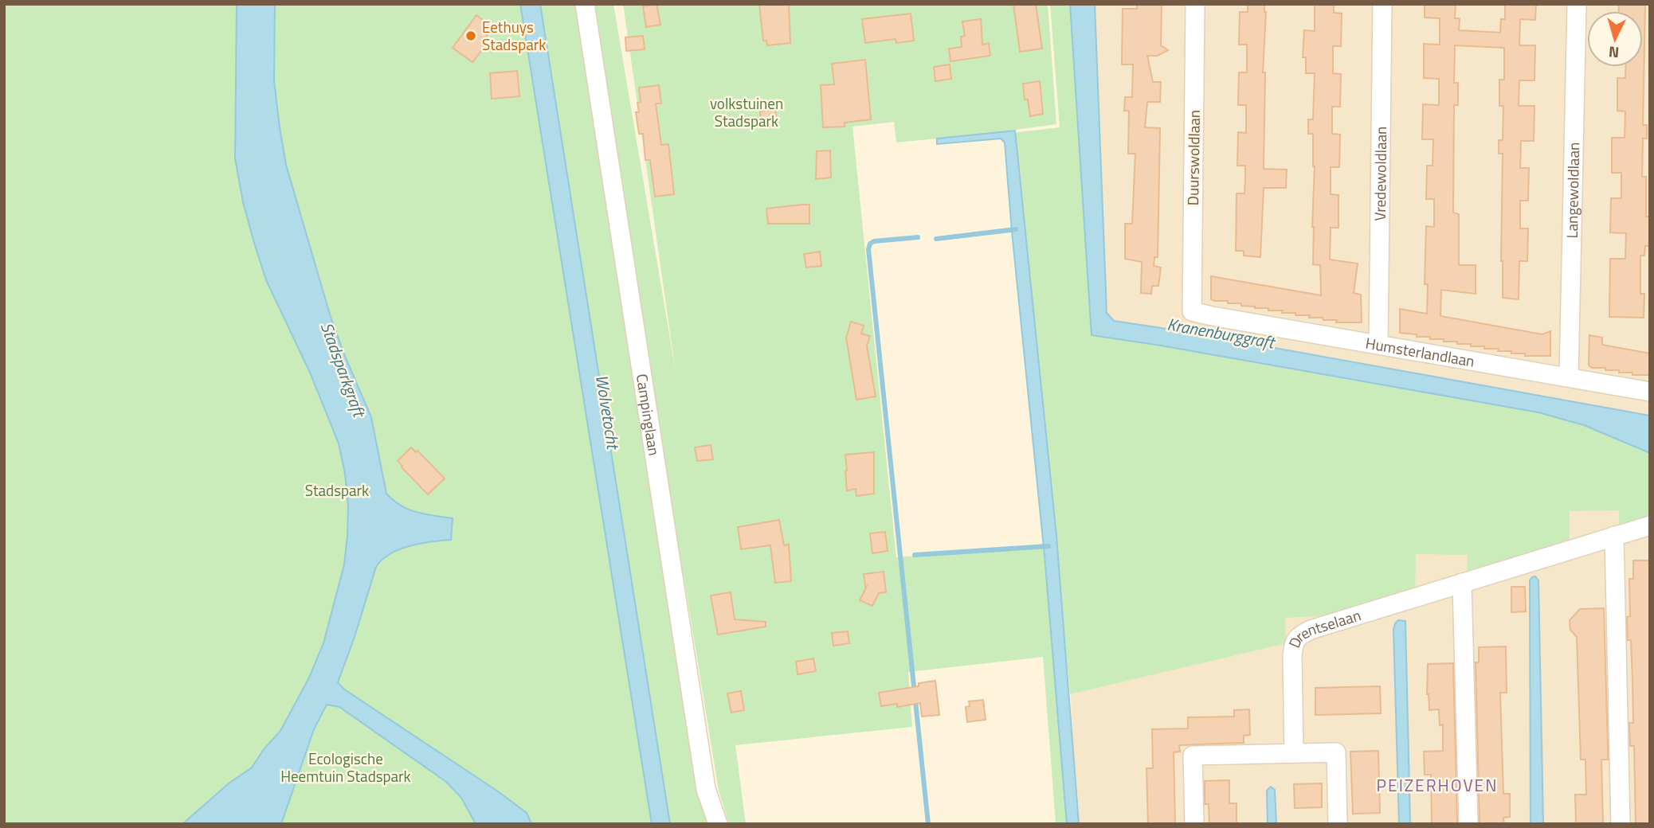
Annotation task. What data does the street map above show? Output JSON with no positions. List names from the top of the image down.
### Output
{
  "streets": {
    "street": [
      "Duurswoldlaan",
      "Vredewoldlaan",
      "Langewoldlaan",
      "Humsterlandlaan",
      "Campinglaan",
      "Drentselaan"
    ]
  },
  "crossings": [
    ["Duurswoldlaan", "Humsterlandlaan"],
    ["Vredewoldlaan", "Humsterlandlaan"],
    ["Langewoldlaan", "Humsterlandlaan"]
  ],
  "districts": ["PEIZERHOVEN"],
  "water": ["Kranenburggraft", "Stadsparkgraft", "Wolvetocht"],
  "parks": ["volkstuinen Stadspark", "Stadspark", "Ecologische Heemtuin Stadspark"],
  "places": ["Eethuys Stadspark"],
  "north": "bottom"
}
